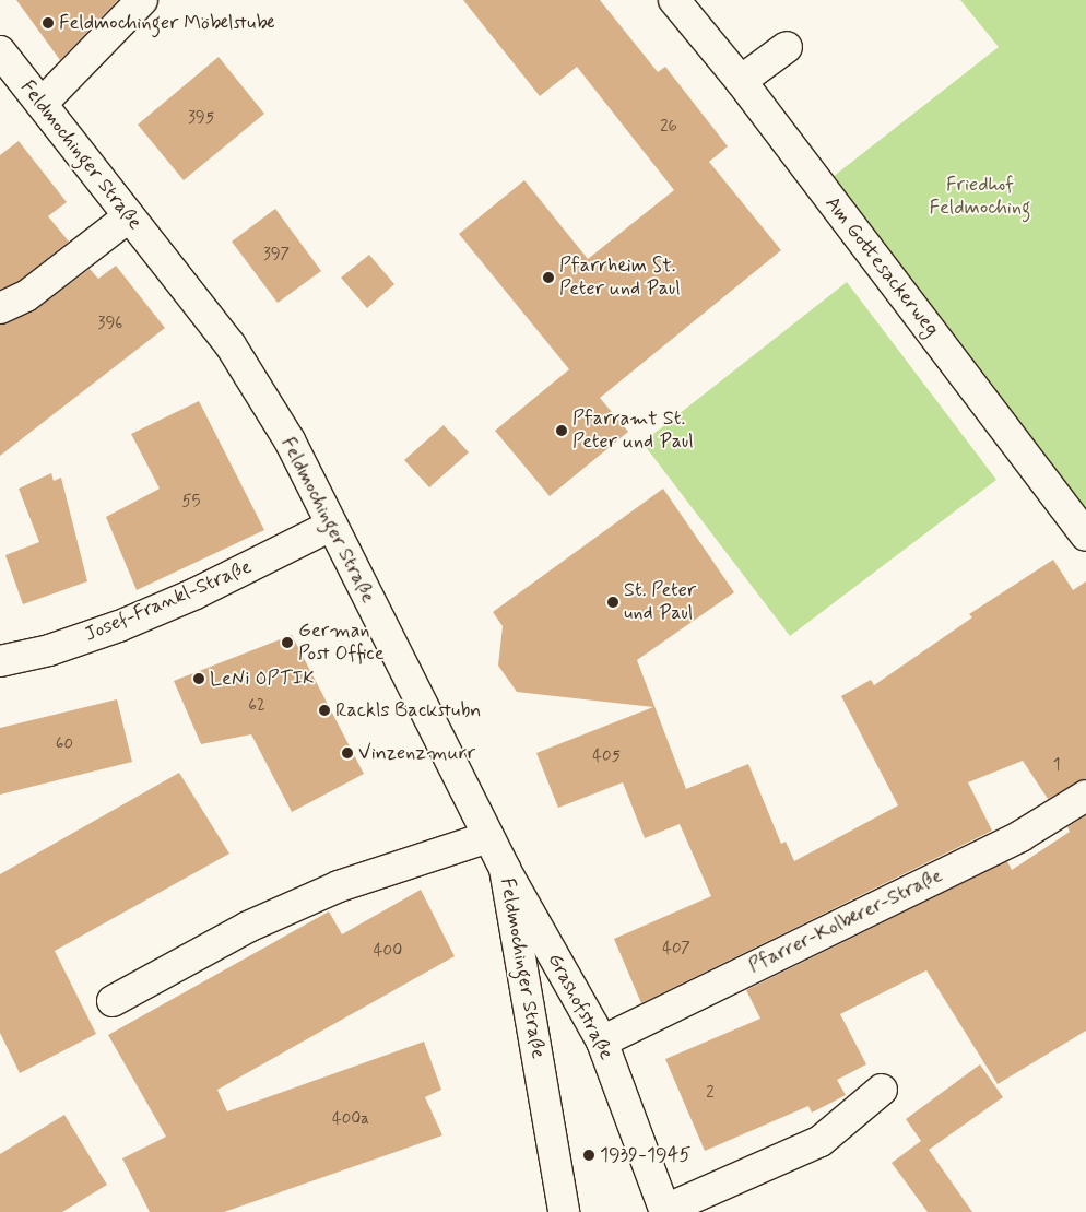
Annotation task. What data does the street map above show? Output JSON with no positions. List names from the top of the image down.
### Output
{
  "streets": {
    "street": [
      "Feldmochinger Straße",
      "Am Gottesackerweg",
      "Josef-Frankl-Straße",
      "Pfarrer-Kolberer-Straße",
      "Grashofstraße"
    ]
  },
  "crossings": [
    ["Feldmochinger Straße", "Josef-Frankl-Straße"],
    ["Feldmochinger Straße", "Grashofstraße"],
    ["Pfarrer-Kolberer-Straße", "Grashofstraße"]
  ],
  "parks": ["Friedhof Feldmoching"],
  "places": [
    "Feldmochinger Möbelstube",
    "Pfarrheim St. Peter und Paul",
    "Pfarramt St. Peter und Paul",
    "St. Peter und Paul",
    "German Post Office",
    "LeNi OPTIK",
    "Rackls Backstubn",
    "Vinzenzmurr",
    "1939-1945"
  ],
  "house_numbers": [
    "395",
    "26",
    "397",
    "396",
    "55",
    "62",
    "60",
    "405",
    "1",
    "407",
    "400",
    "2",
    "400a"
  ]
}
